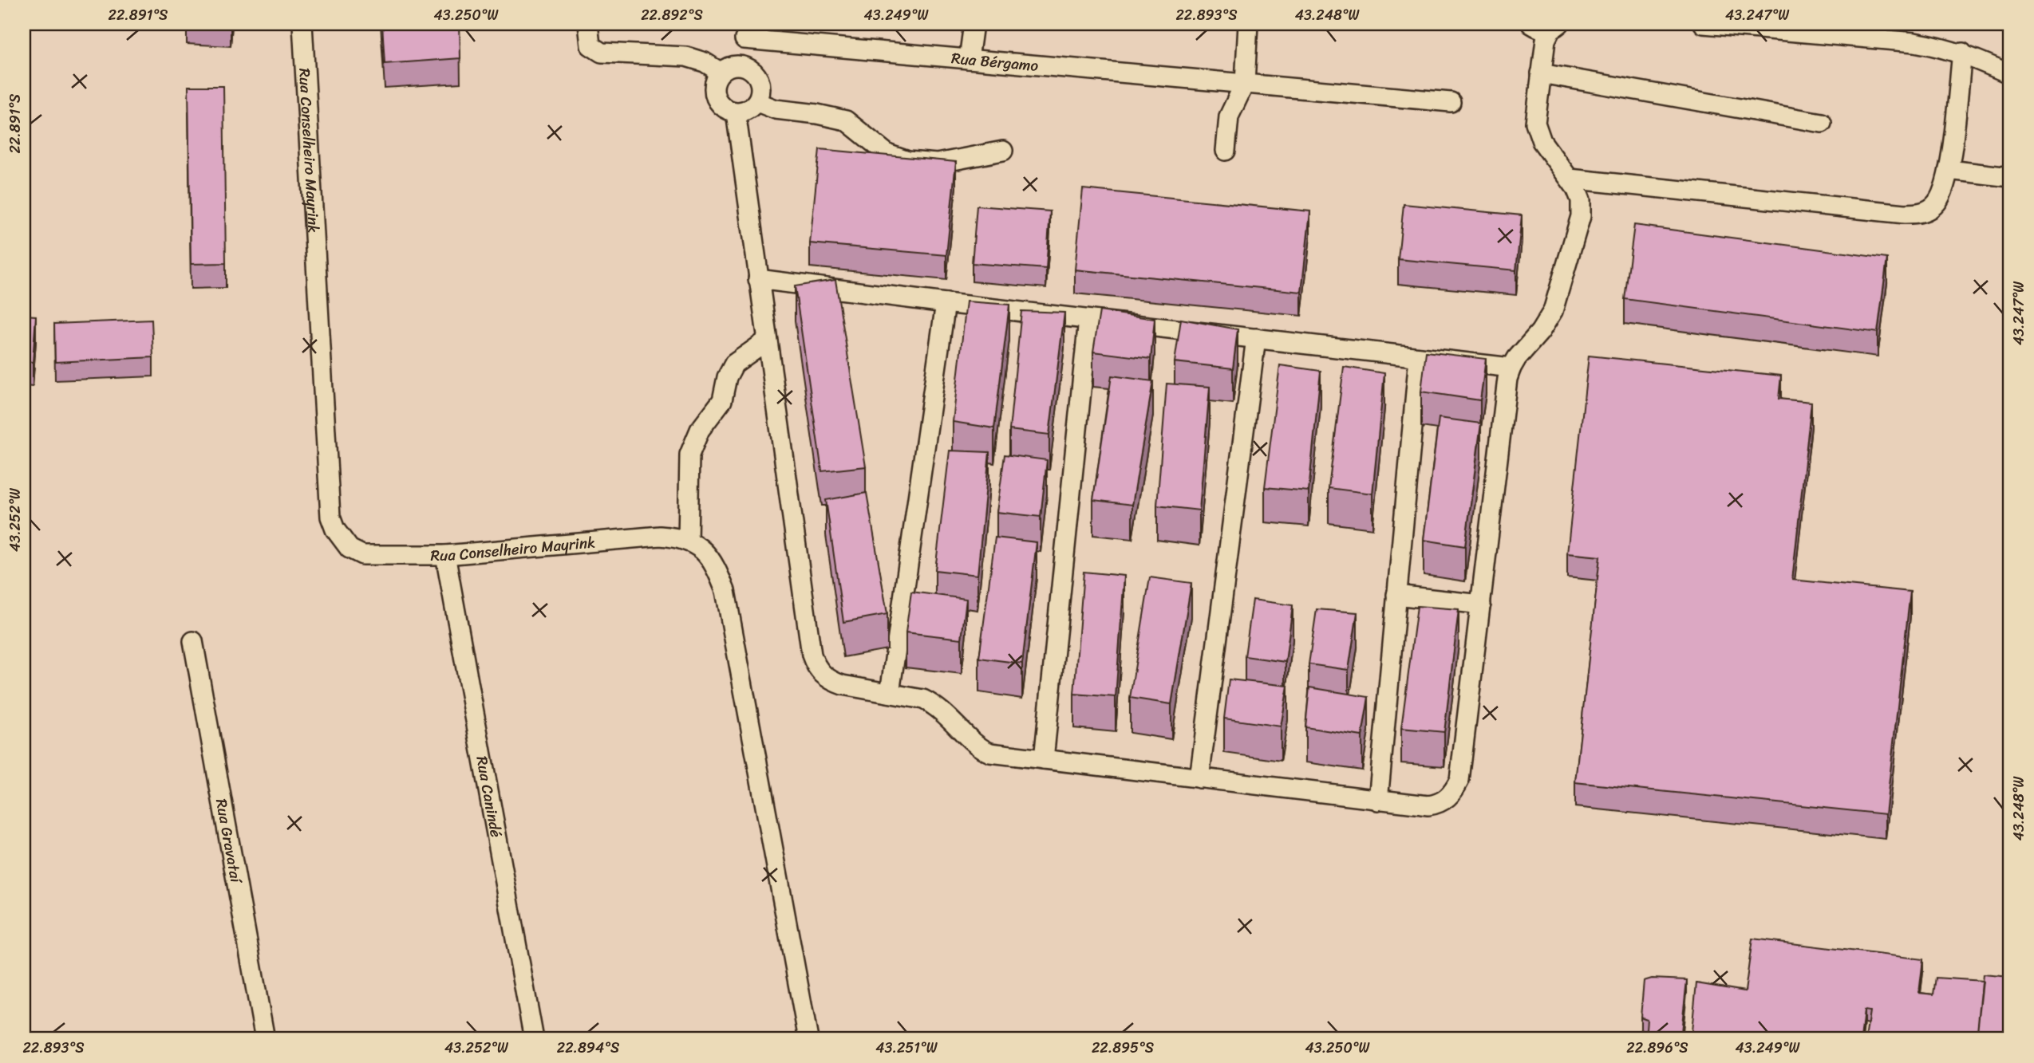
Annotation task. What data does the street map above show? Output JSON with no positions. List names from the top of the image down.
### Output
{
  "streets": {
    "street": [
      "Rua Bérgamo",
      "Rua Conselheiro Mayrink",
      "Rua Canindé",
      "Rua Gravataí"
    ]
  },
  "crossings": [
    ["Rua Conselheiro Mayrink", "Rua Canindé"]
  ],
  "coordinates": [
    "22.891°S",
    "43.250°W",
    "22.892°S",
    "43.249°W",
    "22.893°S",
    "43.248°W",
    "43.247°W",
    "43.252°W",
    "22.894°S",
    "43.251°W",
    "22.895°S",
    "22.896°S"
  ]
}
